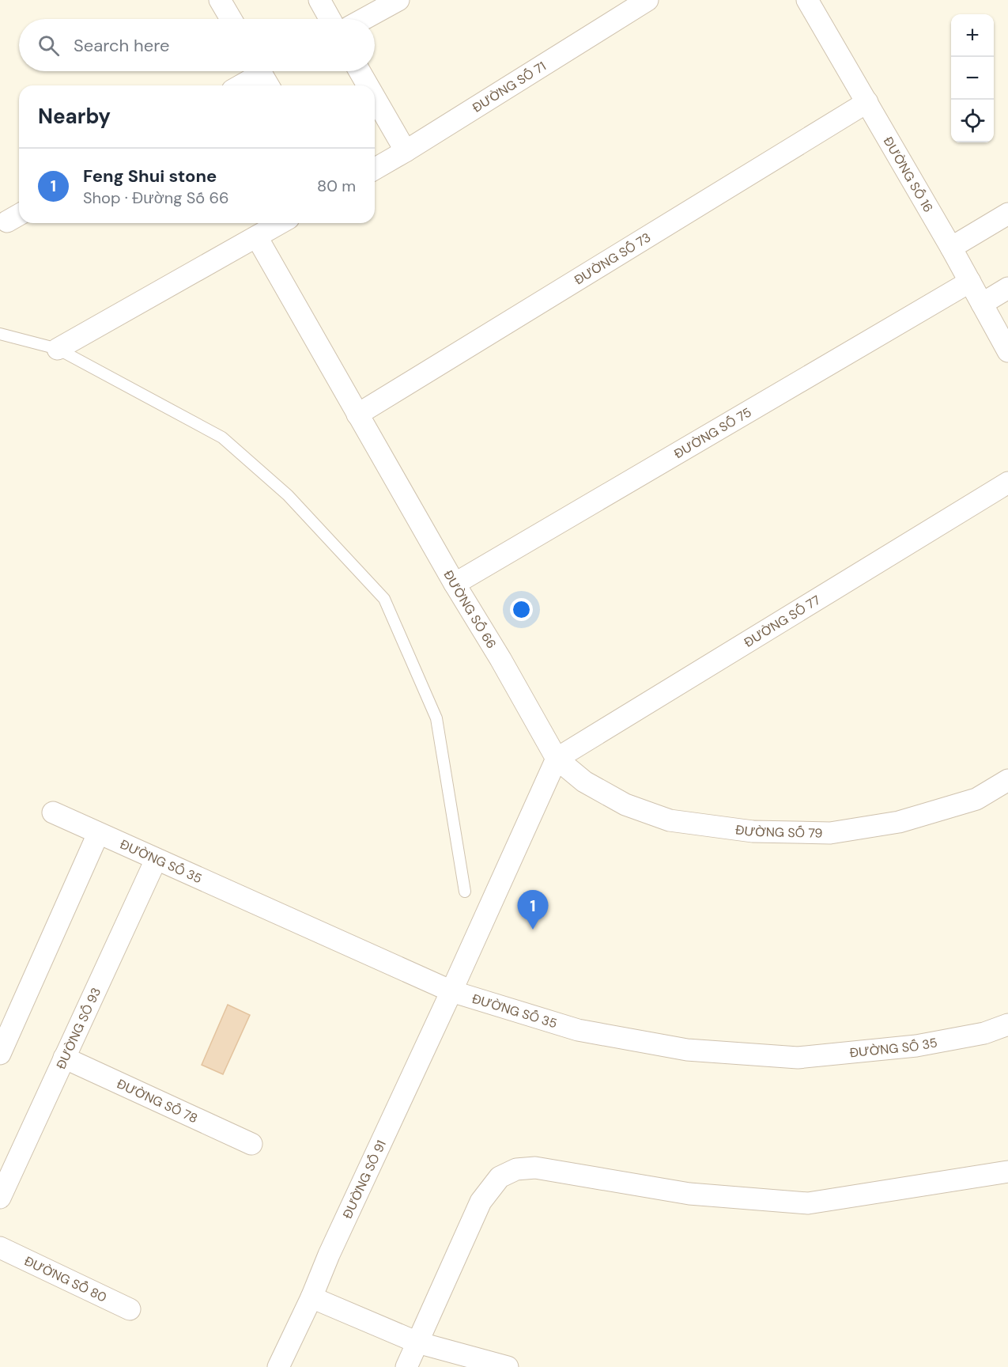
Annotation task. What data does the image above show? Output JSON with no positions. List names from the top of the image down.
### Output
{
  "streets": {
    "street": [
      "ĐƯỜNG SỐ 71",
      "ĐƯỜNG SỐ 16",
      "ĐƯỜNG SỐ 73",
      "ĐƯỜNG SỐ 75",
      "ĐƯỜNG SỐ 66",
      "ĐƯỜNG SỐ 77",
      "ĐƯỜNG SỐ 79",
      "ĐƯỜNG SỐ 35",
      "ĐƯỜNG SỐ 93",
      "ĐƯỜNG SỐ 78",
      "ĐƯỜNG SỐ 91",
      "ĐƯỜNG SỐ 80"
    ]
  },
  "crossings": [
    ["ĐƯỜNG SỐ 16", "ĐƯỜNG SỐ 73"],
    ["ĐƯỜNG SỐ 16", "ĐƯỜNG SỐ 75"],
    ["ĐƯỜNG SỐ 73", "ĐƯỜNG SỐ 66"],
    ["ĐƯỜNG SỐ 75", "ĐƯỜNG SỐ 66"],
    ["ĐƯỜNG SỐ 66", "ĐƯỜNG SỐ 77"],
    ["ĐƯỜNG SỐ 66", "ĐƯỜNG SỐ 79"],
    ["ĐƯỜNG SỐ 77", "ĐƯỜNG SỐ 79"],
    ["ĐƯỜNG SỐ 35", "ĐƯỜNG SỐ 93"],
    ["ĐƯỜNG SỐ 35", "ĐƯỜNG SỐ 91"],
    ["ĐƯỜNG SỐ 93", "ĐƯỜNG SỐ 78"]
  ],
  "page": {
    "map_buttons": ["+", "−"],
    "search": "Search here",
    "heading": "Nearby",
    "list": [
      {
        "mark": "1",
        "name": "Feng Shui stone",
        "note": "Shop · Đường Số 66",
        "value": "80 m"
      }
    ],
    "pins": "1"
  }
}
